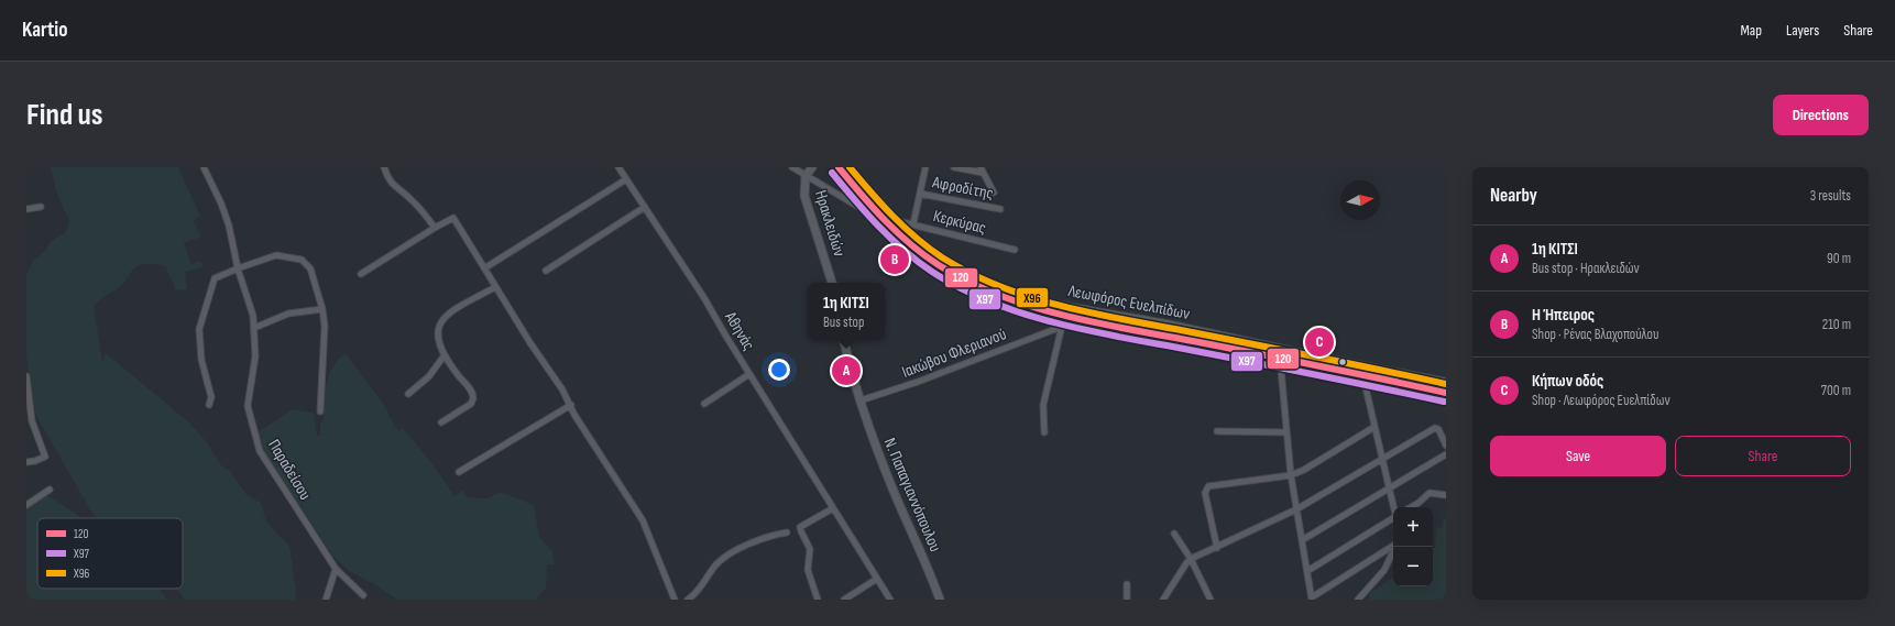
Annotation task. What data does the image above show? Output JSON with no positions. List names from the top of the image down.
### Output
{
  "streets": {
    "main road": ["Λεωφόρος Ευελπίδων"],
    "street": [
      "Αφροδίτης",
      "Κερκύρας",
      "Ηρακλειδών",
      "Αθηνάς",
      "Ιακώβου Φλεριανού",
      "Παραδείσου",
      "Ν. Παπαγιαννόπουλου"
    ]
  },
  "crossings": [
    ["Κερκύρας", "Λεωφόρος Ευελπίδων"],
    ["Λεωφόρος Ευελπίδων", "Ιακώβου Φλεριανού"],
    ["Ιακώβου Φλεριανού", "Ν. Παπαγιαννόπουλου"]
  ],
  "lines": ["transit line 120", "transit line Χ96", "transit line X97"],
  "legend": ["120", "X97", "Χ96"],
  "north": "right",
  "page": {
    "header": "Kartio",
    "nav": ["Map", "Layers", "Share"],
    "buttons": [
      "Directions",
      ["Save", "Share"]
    ],
    "title": "Find us",
    "heading": ["Nearby", "3 results"],
    "list": [
      {
        "mark": "A",
        "name": "1η ΚΙΤΣΙ",
        "note": "Bus stop · Ηρακλειδών",
        "value": "90 m"
      },
      {
        "mark": "B",
        "name": "Η Ήπειρος",
        "note": "Shop · Ρένας Βλαχοπούλου",
        "value": "210 m"
      },
      {
        "mark": "C",
        "name": "Κήπων οδός",
        "note": "Shop · Λεωφόρος Ευελπίδων",
        "value": "700 m"
      }
    ],
    "pins": ["B", "C", "A"],
    "popup": ["1η ΚΙΤΣΙ", "Bus stop"],
    "map_buttons": ["+", "−"]
  }
}
